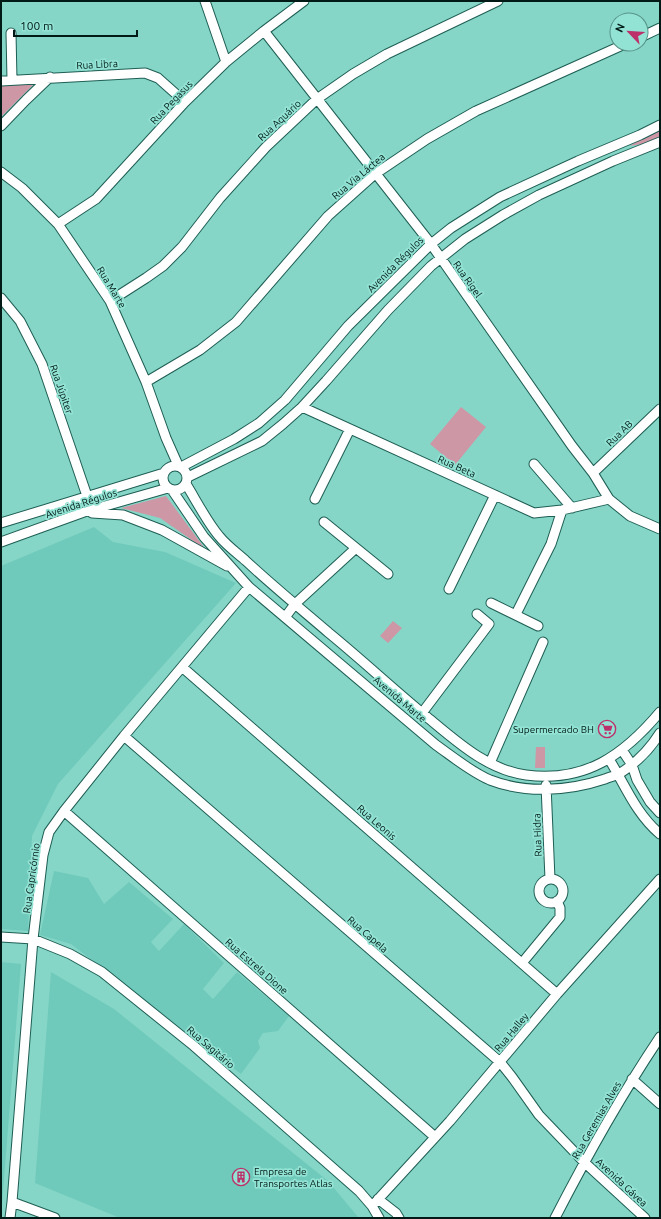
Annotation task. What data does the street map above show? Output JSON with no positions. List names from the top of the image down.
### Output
{
  "streets": {
    "street": [
      "Rua Libra",
      "Rua Pegasus",
      "Rua Aquário",
      "Rua Via Láctea",
      "Avenida Régulos",
      "Rua Rigel",
      "Rua Marte",
      "Rua Júpiter",
      "Rua AB",
      "Rua Beta",
      "Avenida Marte",
      "Rua Leonis",
      "Rua Hidra",
      "Rua Capricórnio",
      "Rua Capela",
      "Rua Estrela Dione",
      "Rua Halley",
      "Rua Sagitário",
      "Rua Geremias Alves",
      "Avenida Gávea"
    ]
  },
  "crossings": [
    ["Rua Libra", "Rua Pegasus"],
    ["Rua Pegasus", "Rua Rigel"],
    ["Rua Pegasus", "Rua Marte"],
    ["Rua Aquário", "Rua Rigel"],
    ["Rua Aquário", "Rua Marte"],
    ["Rua Via Láctea", "Rua Rigel"],
    ["Rua Via Láctea", "Rua Marte"],
    ["Avenida Régulos", "Rua Rigel"],
    ["Avenida Régulos", "Rua Marte"],
    ["Avenida Régulos", "Rua Júpiter"],
    ["Avenida Régulos", "Avenida Marte"],
    ["Rua Rigel", "Rua AB"],
    ["Rua Rigel", "Rua Beta"],
    ["Rua Marte", "Avenida Marte"],
    ["Avenida Marte", "Rua Hidra"],
    ["Avenida Marte", "Rua Capricórnio"],
    ["Rua Leonis", "Rua Capricórnio"],
    ["Rua Leonis", "Rua Halley"],
    ["Rua Capricórnio", "Rua Capela"],
    ["Rua Capricórnio", "Rua Estrela Dione"],
    ["Rua Capricórnio", "Rua Sagitário"],
    ["Rua Capela", "Rua Halley"],
    ["Rua Capela", "Rua Geremias Alves"],
    ["Rua Capela", "Avenida Gávea"],
    ["Rua Estrela Dione", "Rua Halley"],
    ["Rua Halley", "Rua Sagitário"],
    ["Rua Geremias Alves", "Avenida Gávea"]
  ],
  "places": {
    "supermarket": ["Supermercado BH"],
    "building": ["Empresa de Transportes Atlas"]
  },
  "scale_bar": "100 m",
  "north": "top left"
}
